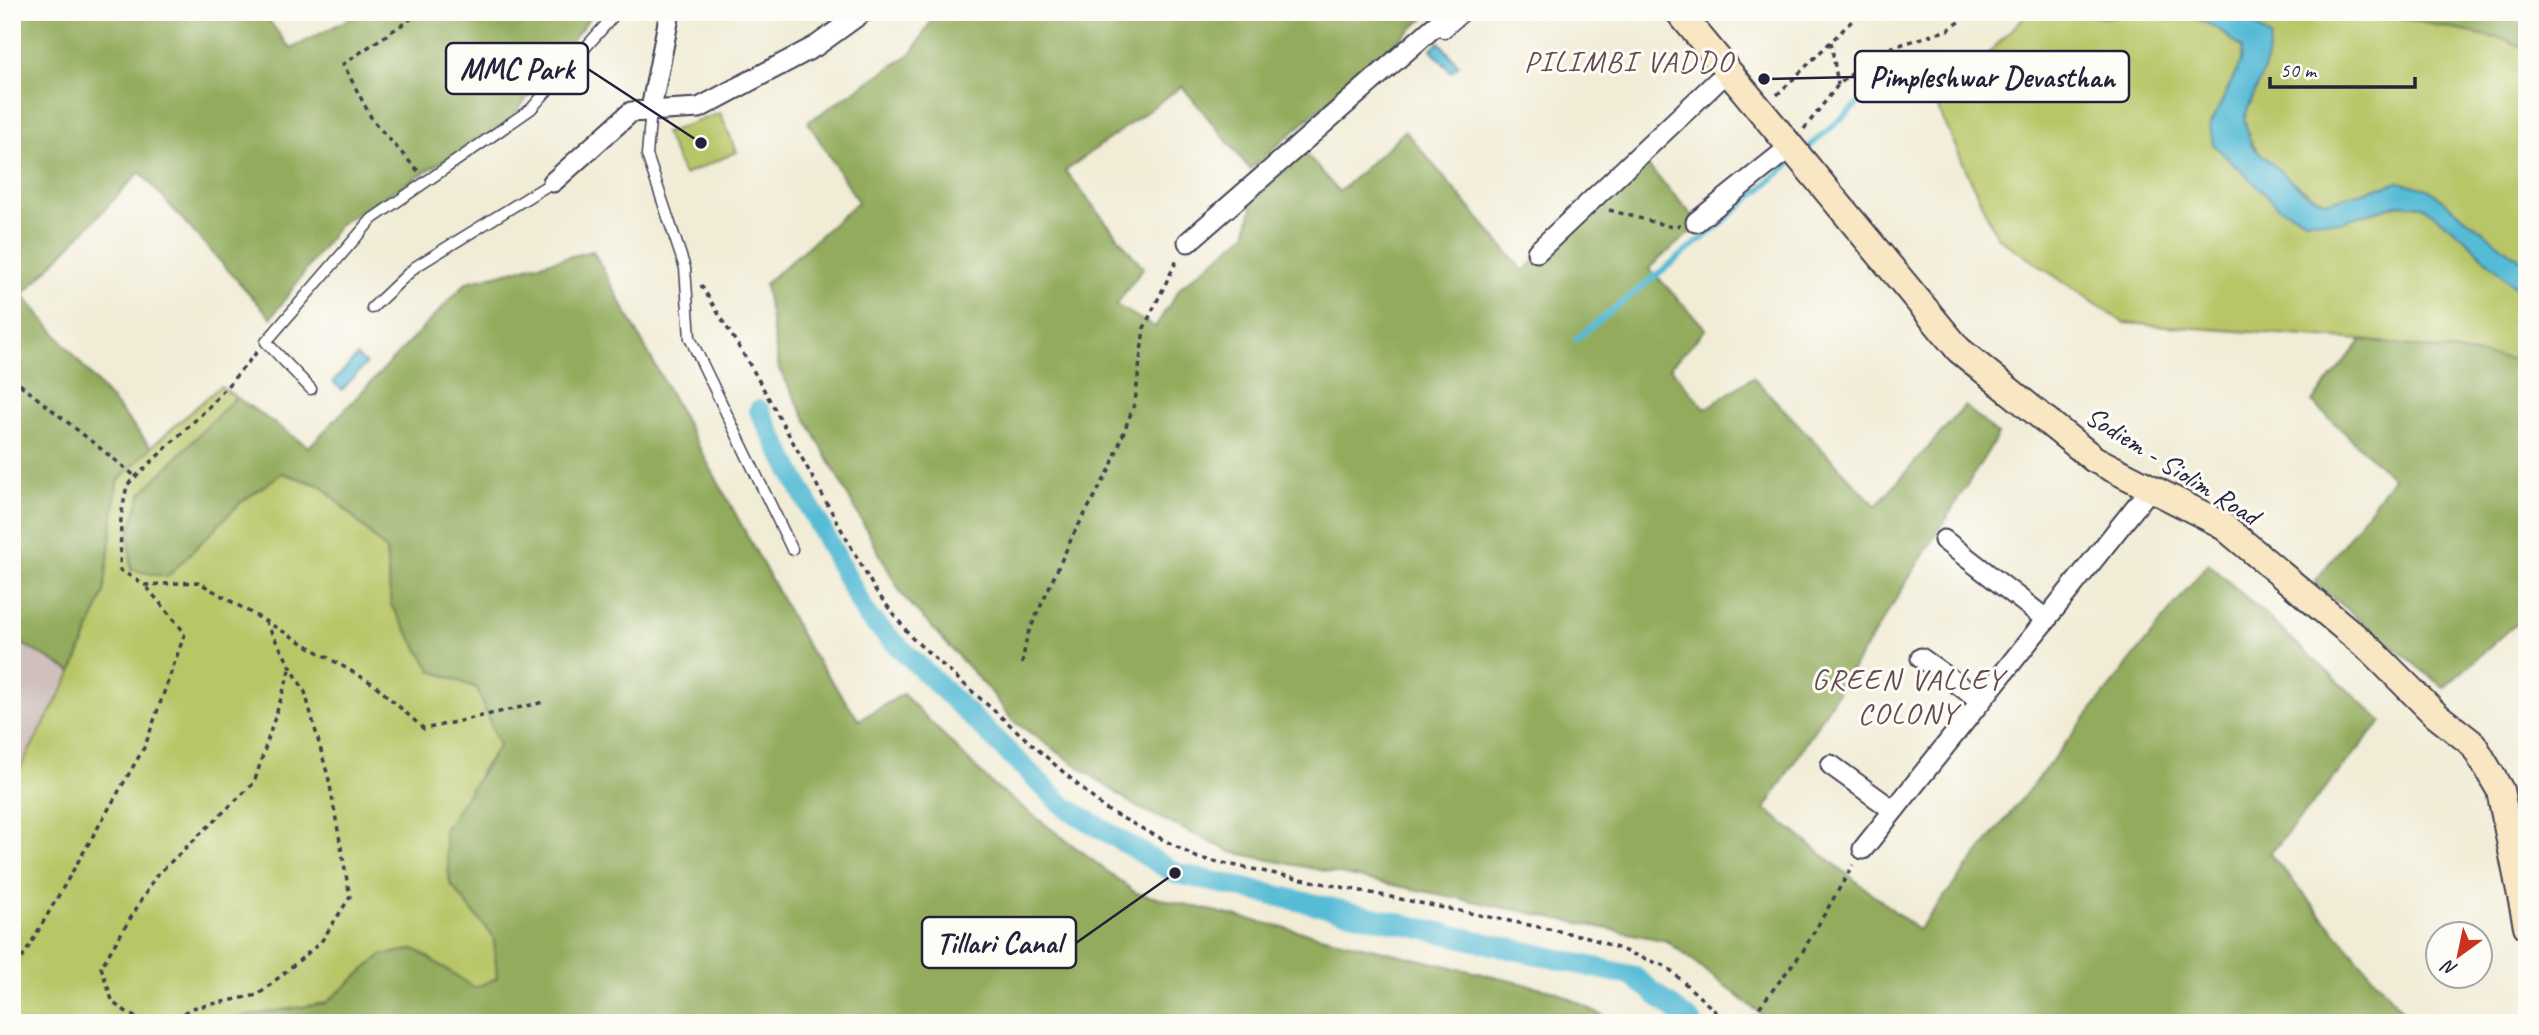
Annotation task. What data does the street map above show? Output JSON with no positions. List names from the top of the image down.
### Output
{
  "streets": {
    "main road": ["Sodiem - Siolim Road"]
  },
  "districts": ["PILIMBI VADDO", "GREEN VALLEY COLONY"],
  "places": ["Pimpleshwar Devasthan", "MMC Park", "Tillari Canal"],
  "scale_bar": "50 m",
  "north": "bottom left"
}
